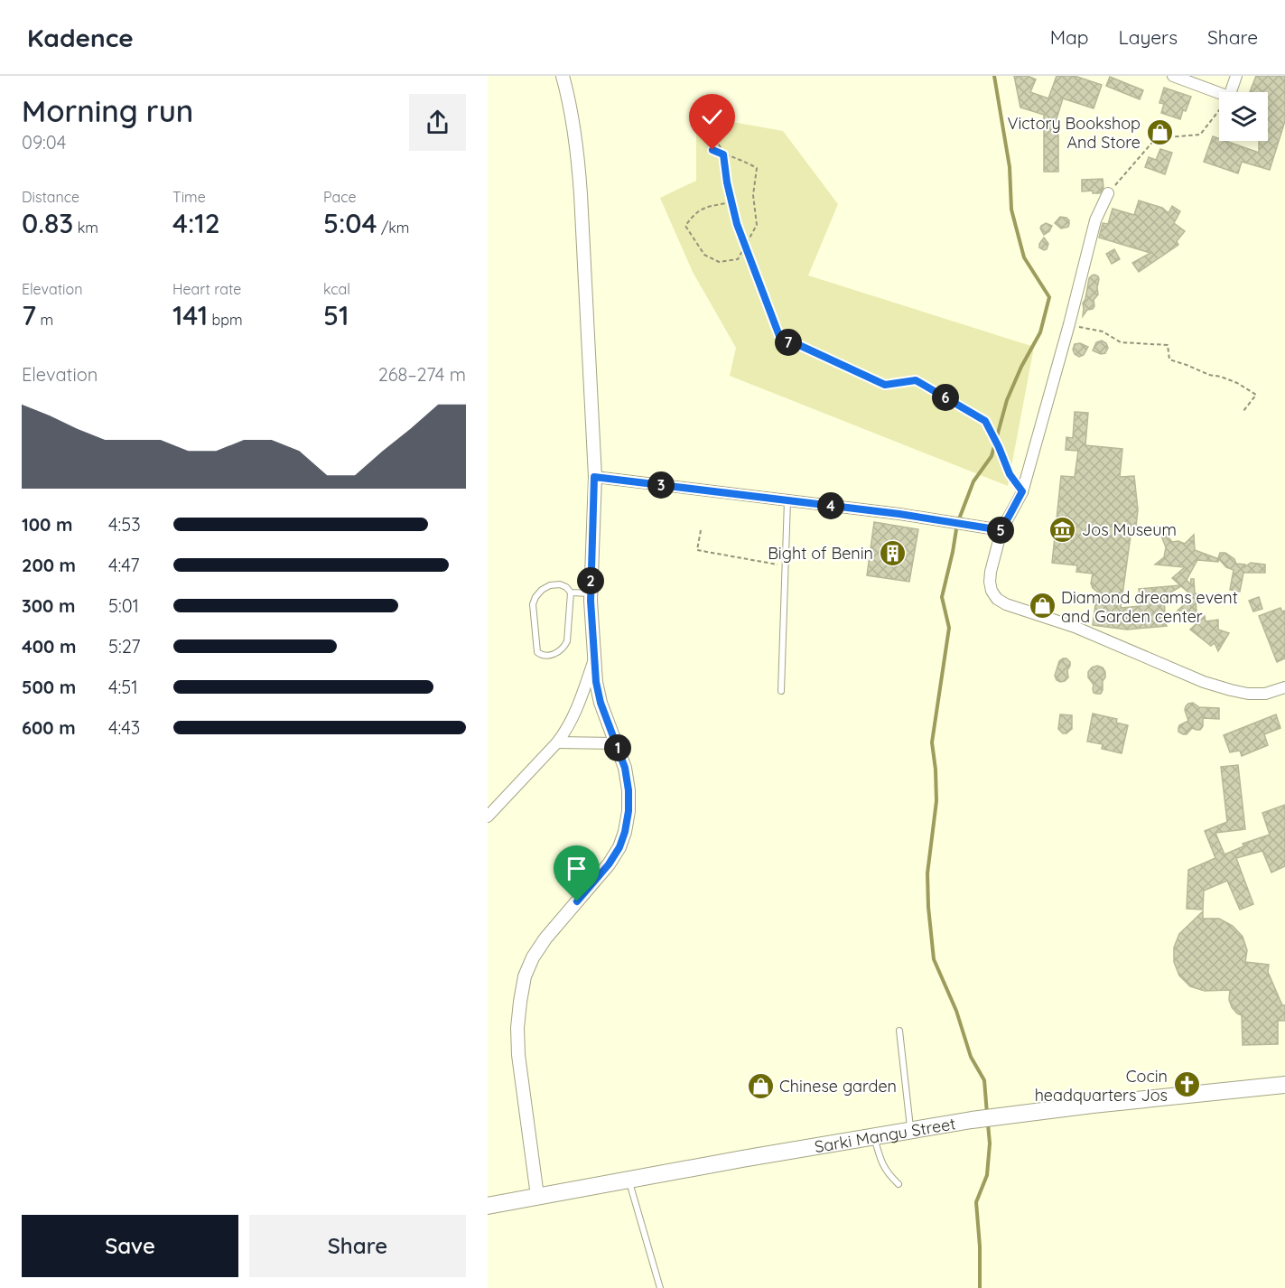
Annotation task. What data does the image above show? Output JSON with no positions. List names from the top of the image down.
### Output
{
  "streets": {
    "main road": ["Sarki Mangu Street"]
  },
  "places": {
    "shop": ["Victory Bookshop And Store", "Diamond dreams event and Garden center", "Chinese garden"],
    "museum": ["Jos Museum"],
    "building": ["Bight of Benin"],
    "church": ["Cocin headquarters Jos"]
  },
  "page": {
    "header": "Kadence",
    "nav": ["Map", "Layers", "Share"],
    "heading": ["Morning run", "09:04"],
    "stats": [
      ["Distance", "0.83 km"],
      ["Time", "4:12"],
      ["Pace", "5:04 /km"],
      ["Elevation", "7 m"],
      ["Heart rate", "141 bpm"],
      ["kcal", "51"]
    ],
    "pins": [
      "7",
      "6",
      "3",
      "4",
      "5",
      "2",
      "1"
    ],
    "chart": ["Elevation", "268–274 m"],
    "list": [
      {
        "name": "100 m",
        "note": "4:53"
      },
      {
        "name": "200 m",
        "note": "4:47"
      },
      {
        "name": "300 m",
        "note": "5:01"
      },
      {
        "name": "400 m",
        "note": "5:27"
      },
      {
        "name": "500 m",
        "note": "4:51"
      },
      {
        "name": "600 m",
        "note": "4:43"
      }
    ],
    "buttons": ["Save", "Share"]
  }
}
